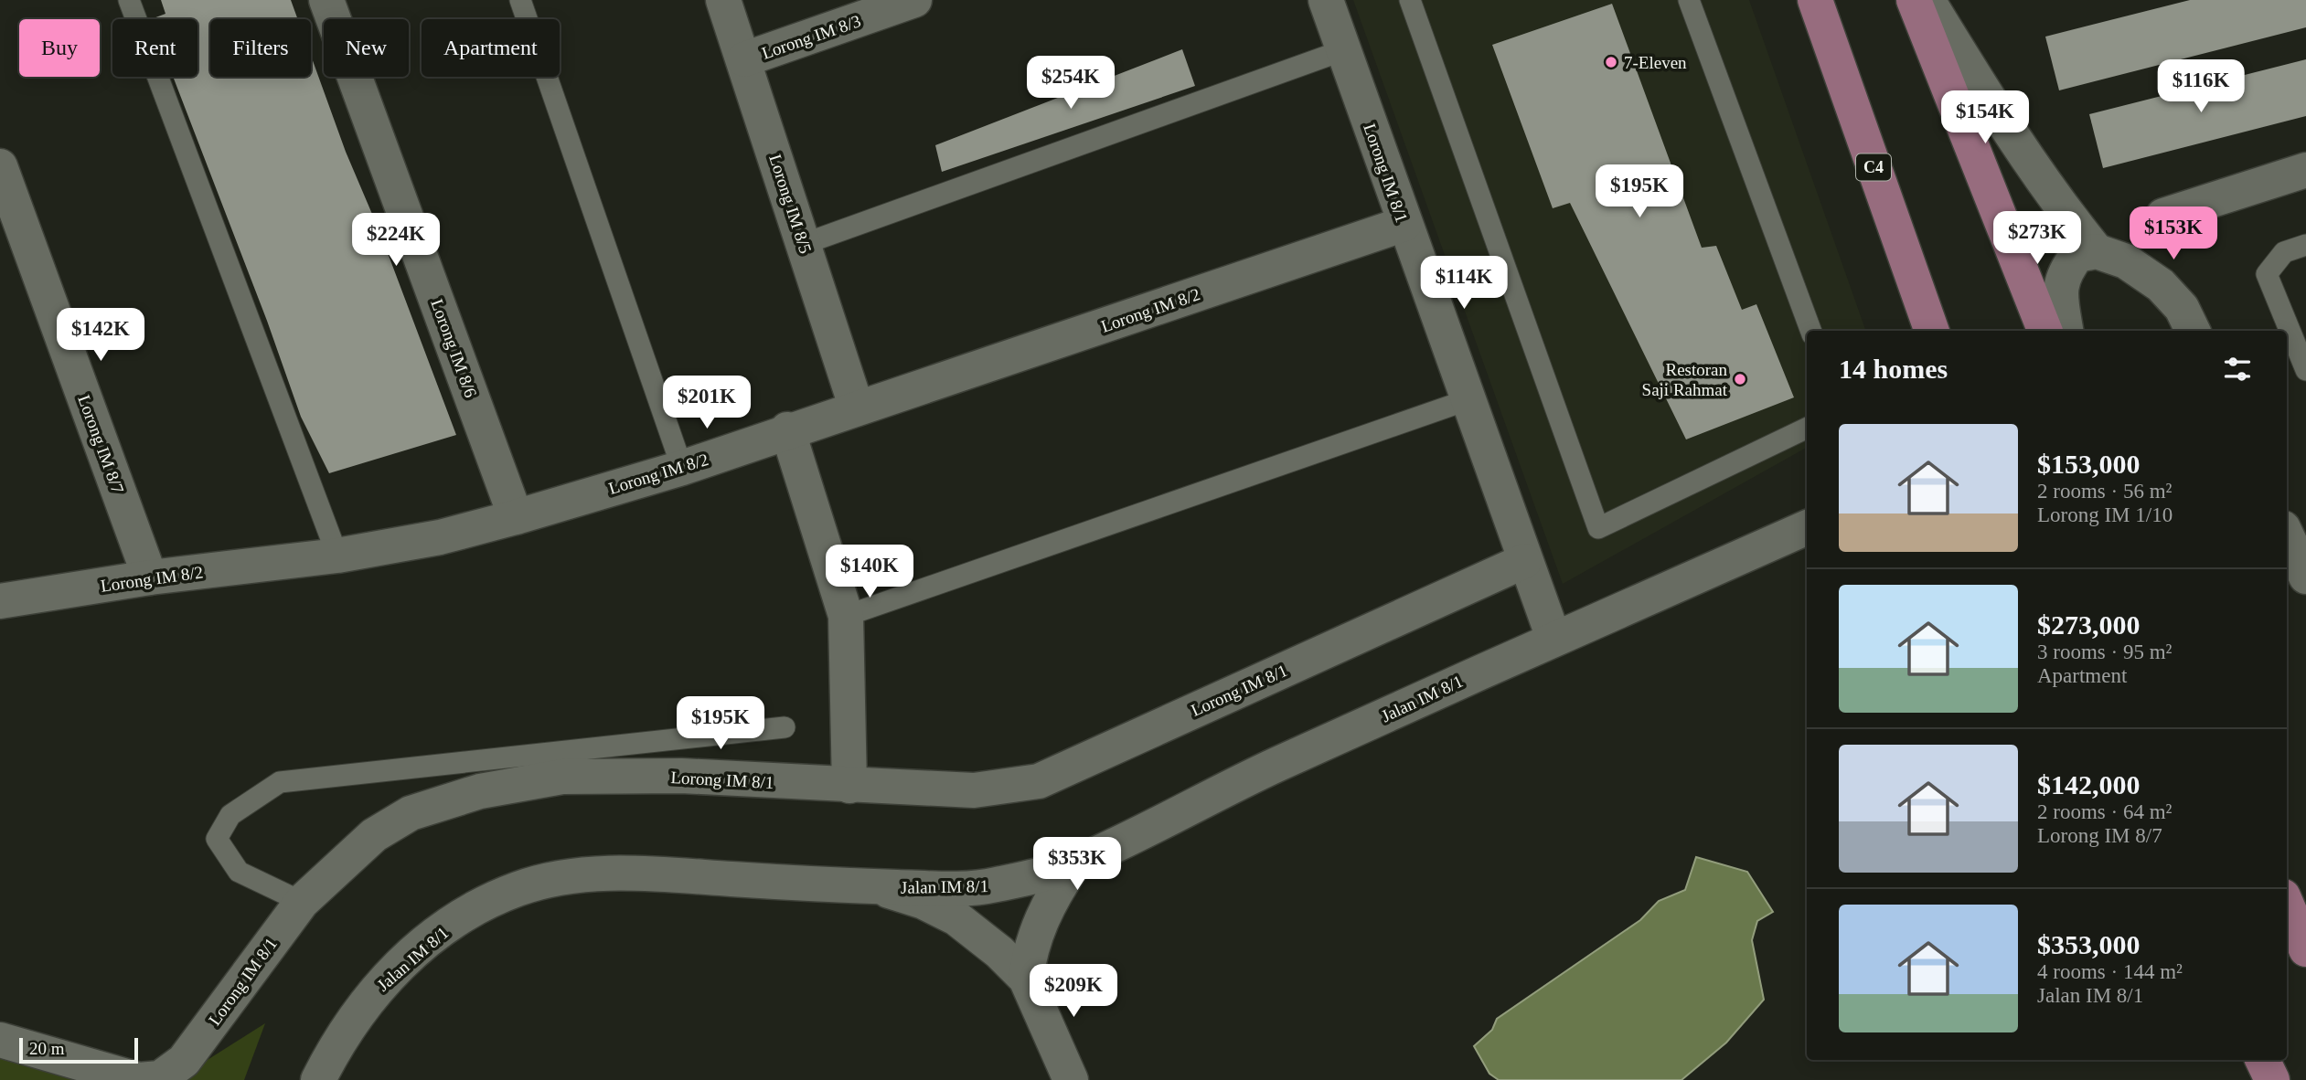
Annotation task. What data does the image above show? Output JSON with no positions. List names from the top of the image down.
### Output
{
  "streets": {
    "main road": ["C4"],
    "street": [
      "Lorong IM 8/3",
      "Lorong IM 8/1",
      "Lorong IM 8/5",
      "Lorong IM 8/2",
      "Lorong IM 8/6",
      "Lorong IM 8/7",
      "Jalan IM 8/1"
    ]
  },
  "crossings": [
    ["Lorong IM 8/3", "Lorong IM 8/5"],
    ["Lorong IM 8/1", "Lorong IM 8/2"],
    ["Lorong IM 8/1", "Jalan IM 8/1"],
    ["Lorong IM 8/5", "Lorong IM 8/2"],
    ["Lorong IM 8/2", "Lorong IM 8/6"],
    ["Lorong IM 8/2", "Lorong IM 8/7"]
  ],
  "places": ["7-Eleven", "Restoran Saji Rahmat"],
  "scale_bar": "20 m",
  "page": {
    "chip": [
      "Buy",
      "Rent",
      "Filters",
      "New",
      "Apartment"
    ],
    "price": [
      "$254K",
      "$116K",
      "$154K",
      "$195K",
      "$153K",
      "$273K",
      "$224K",
      "$114K",
      "$142K",
      "$201K",
      "$140K",
      "$195K",
      "$353K",
      "$209K"
    ],
    "heading": "14 homes",
    "list": [
      {
        "name": "$153,000",
        "note": "2 rooms · 56 m² · Lorong IM 1/10"
      },
      {
        "name": "$273,000",
        "note": "3 rooms · 95 m² · Apartment"
      },
      {
        "name": "$142,000",
        "note": "2 rooms · 64 m² · Lorong IM 8/7"
      },
      {
        "name": "$353,000",
        "note": "4 rooms · 144 m² · Jalan IM 8/1"
      }
    ],
    "scale": "20 m"
  }
}
